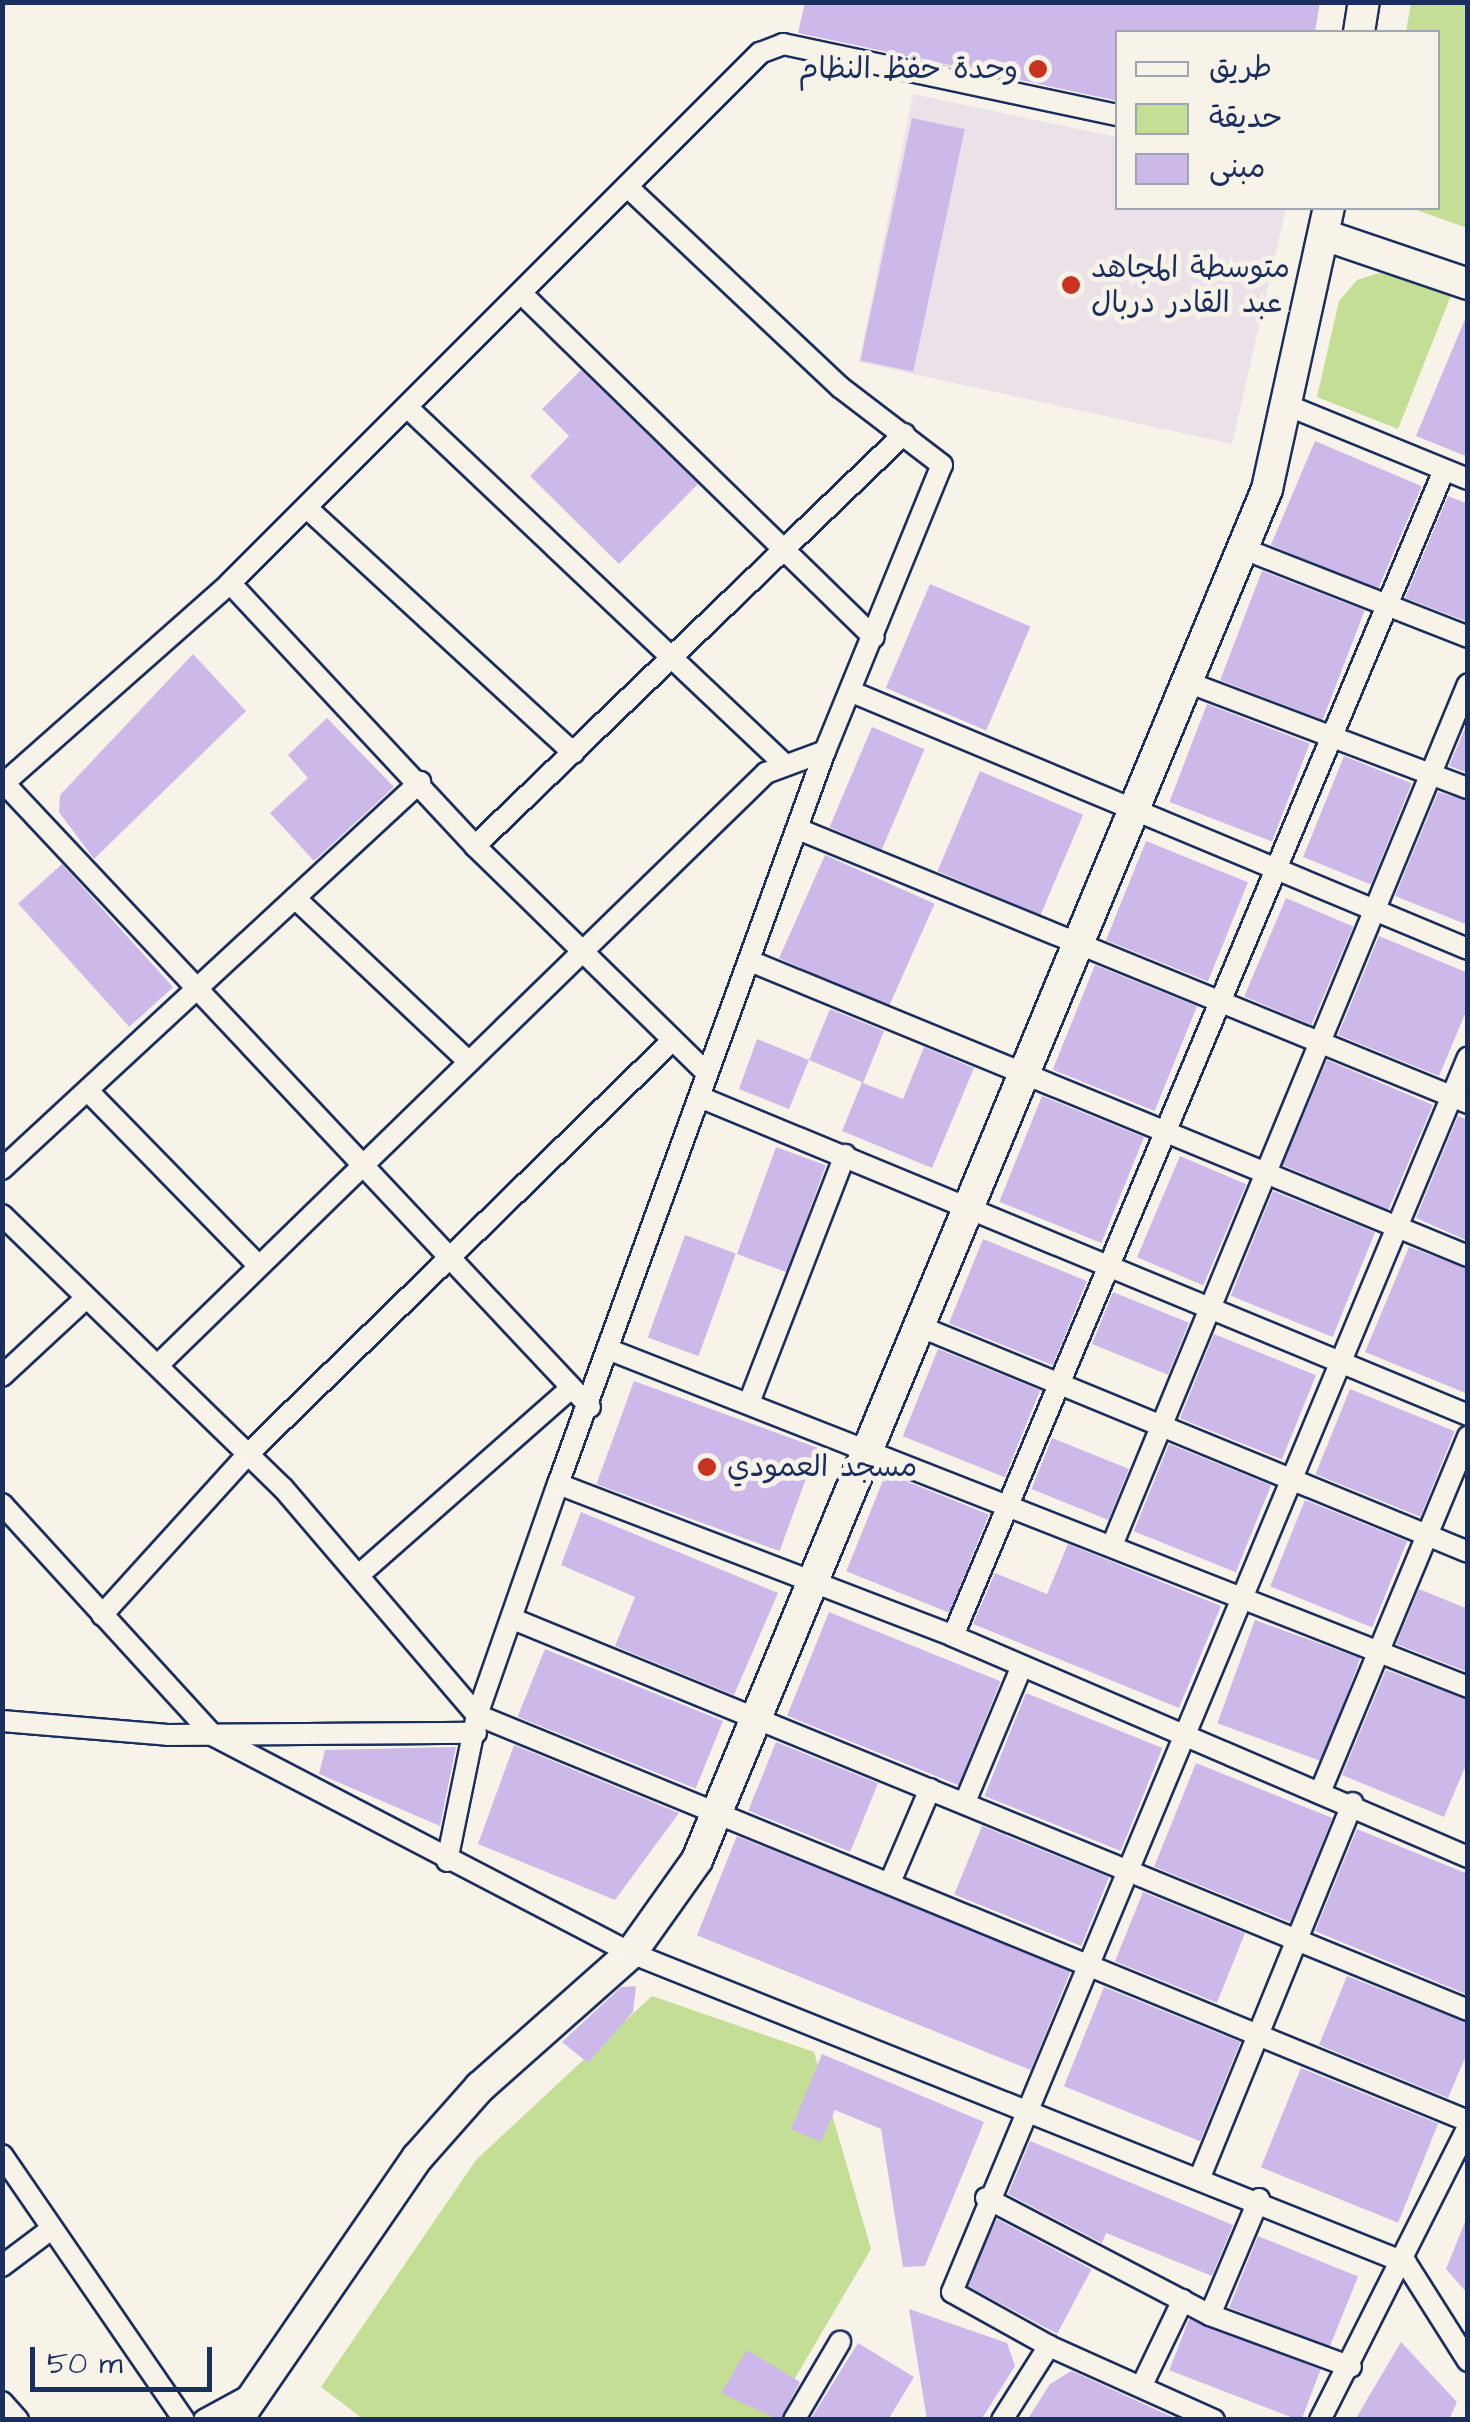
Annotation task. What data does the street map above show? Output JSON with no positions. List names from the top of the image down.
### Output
{
  "places": ["وحدة حفظ النظام", "متوسطة المجاهد عبد القادر دربال", "مسجد العمودي"],
  "legend": ["طريق", "حديقة", "مبنى"],
  "scale_bar": "50 m"
}
